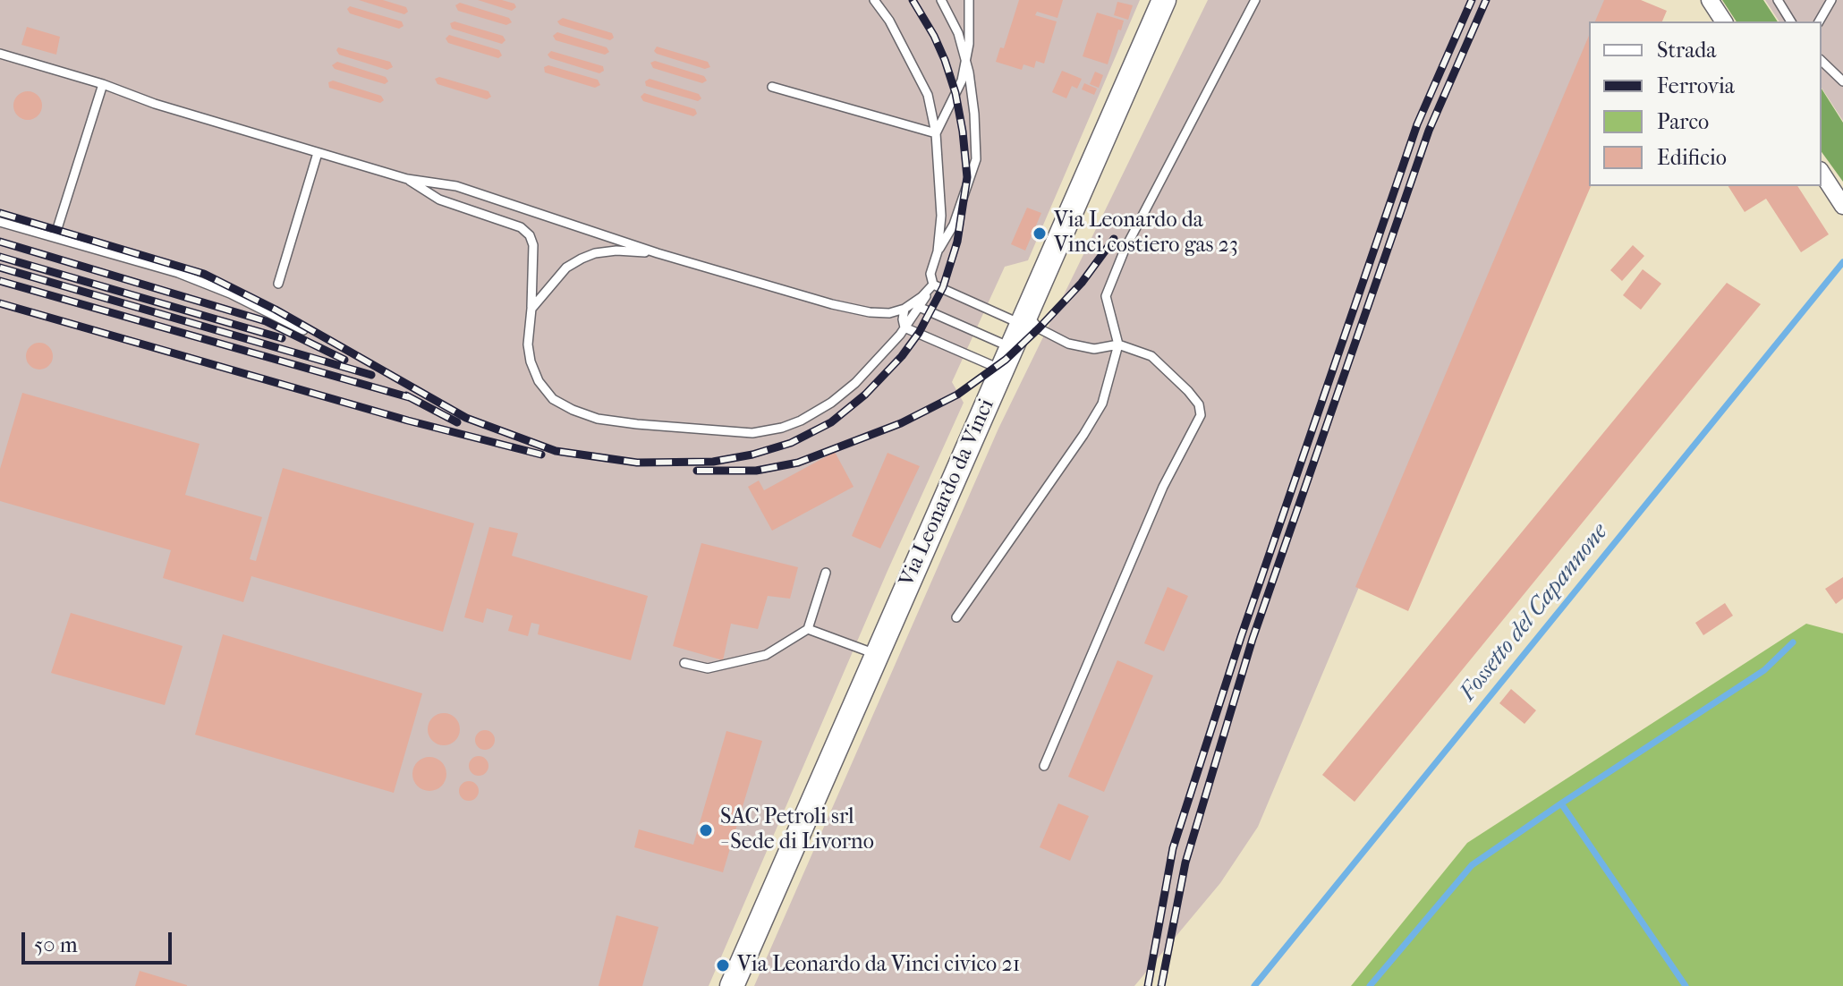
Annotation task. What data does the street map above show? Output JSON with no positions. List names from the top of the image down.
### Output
{
  "streets": {
    "main road": ["Via Leonardo da Vinci"]
  },
  "water": ["Fossetto del Capannone"],
  "places": ["Via Leonardo da Vinci costiero gas 23", "SAC Petroli srl - Sede di Livorno", "Via Leonardo da Vinci civico 21"],
  "legend": [
    "Strada",
    "Ferrovia",
    "Parco",
    "Edificio"
  ],
  "scale_bar": "50 m"
}
